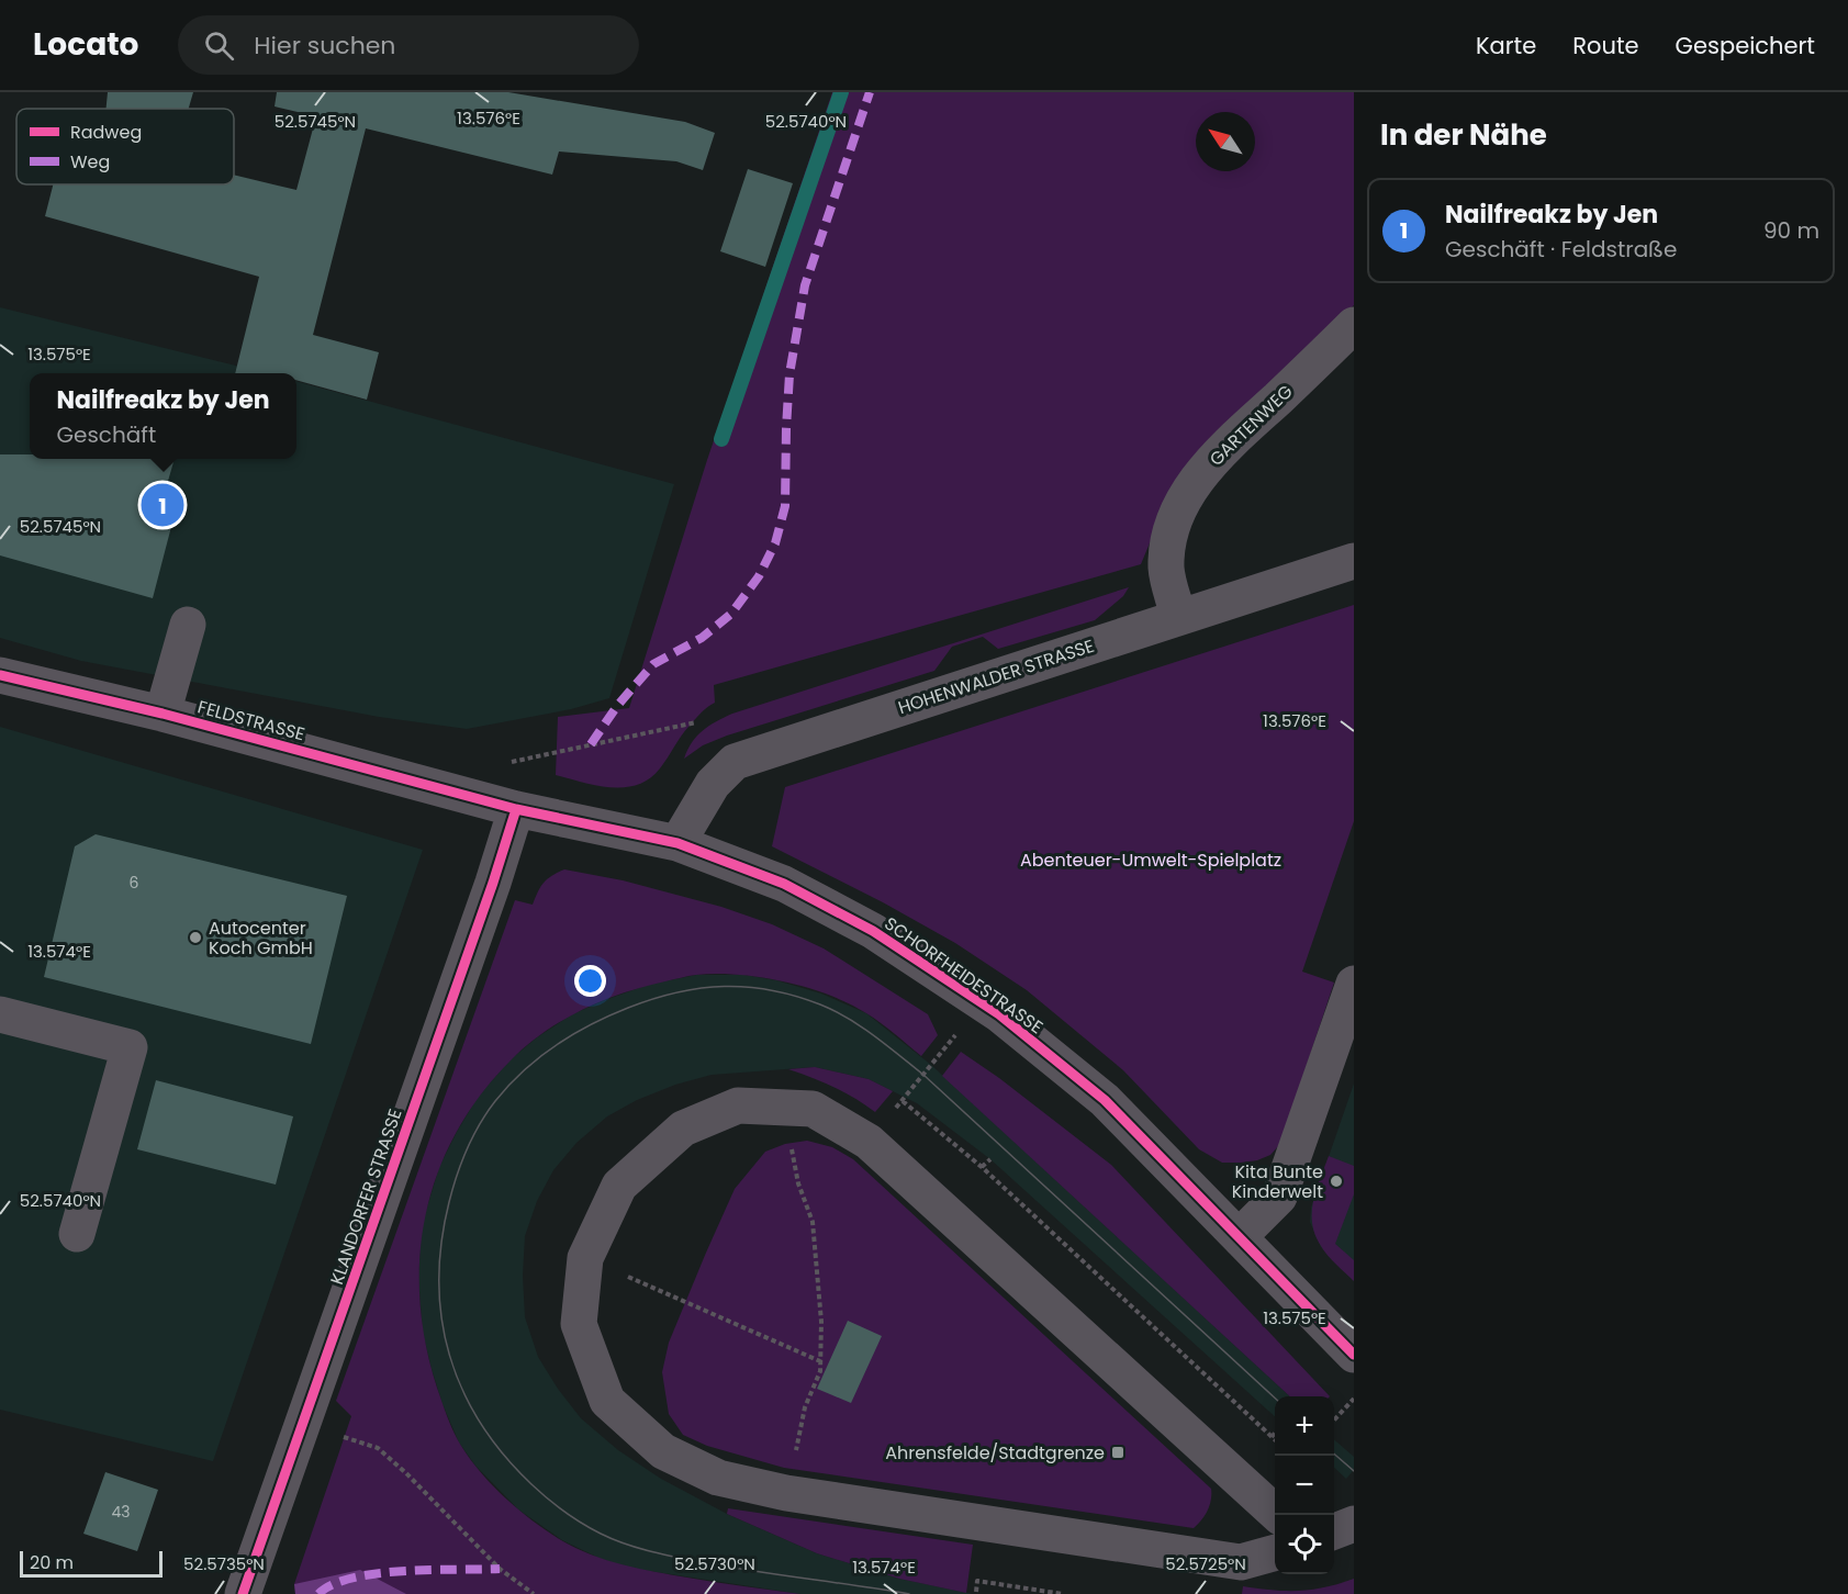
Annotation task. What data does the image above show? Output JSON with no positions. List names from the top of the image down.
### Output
{
  "streets": {
    "street": [
      "GARTENWEG",
      "HOHENWALDER STRASSE",
      "FELDSTRASSE",
      "SCHORFHEIDESTRASSE",
      "KLANDORFER STRASSE"
    ]
  },
  "crossings": [
    ["GARTENWEG", "HOHENWALDER STRASSE"],
    ["HOHENWALDER STRASSE", "SCHORFHEIDESTRASSE"],
    ["FELDSTRASSE", "SCHORFHEIDESTRASSE"],
    ["FELDSTRASSE", "KLANDORFER STRASSE"],
    ["SCHORFHEIDESTRASSE", "KLANDORFER STRASSE"]
  ],
  "parks": ["Abenteuer-Umwelt-Spielplatz"],
  "places": {
    "other": ["Autocenter Koch GmbH", "Kita Bunte Kinderwelt"],
    "transit": ["Ahrensfelde/Stadtgrenze"]
  },
  "house_numbers": ["6", "43"],
  "legend": ["Radweg", "Weg"],
  "scale_bar": "20 m",
  "north": "top left",
  "page": {
    "header": "Locato",
    "search": "Hier suchen",
    "nav": ["Karte", "Route", "Gespeichert"],
    "heading": "In der Nähe",
    "list": [
      {
        "mark": "1",
        "name": "Nailfreakz by Jen",
        "note": "Geschäft · Feldstraße",
        "value": "90 m"
      }
    ],
    "popup": ["Nailfreakz by Jen", "Geschäft"],
    "pins": "1",
    "map_buttons": ["+", "−"],
    "scale": "20 m"
  },
  "coordinates": [
    "13.576°E",
    "52.5745°N",
    "52.5740°N",
    "13.575°E",
    "13.574°E",
    "52.5735°N",
    "52.5730°N",
    "52.5725°N"
  ]
}
